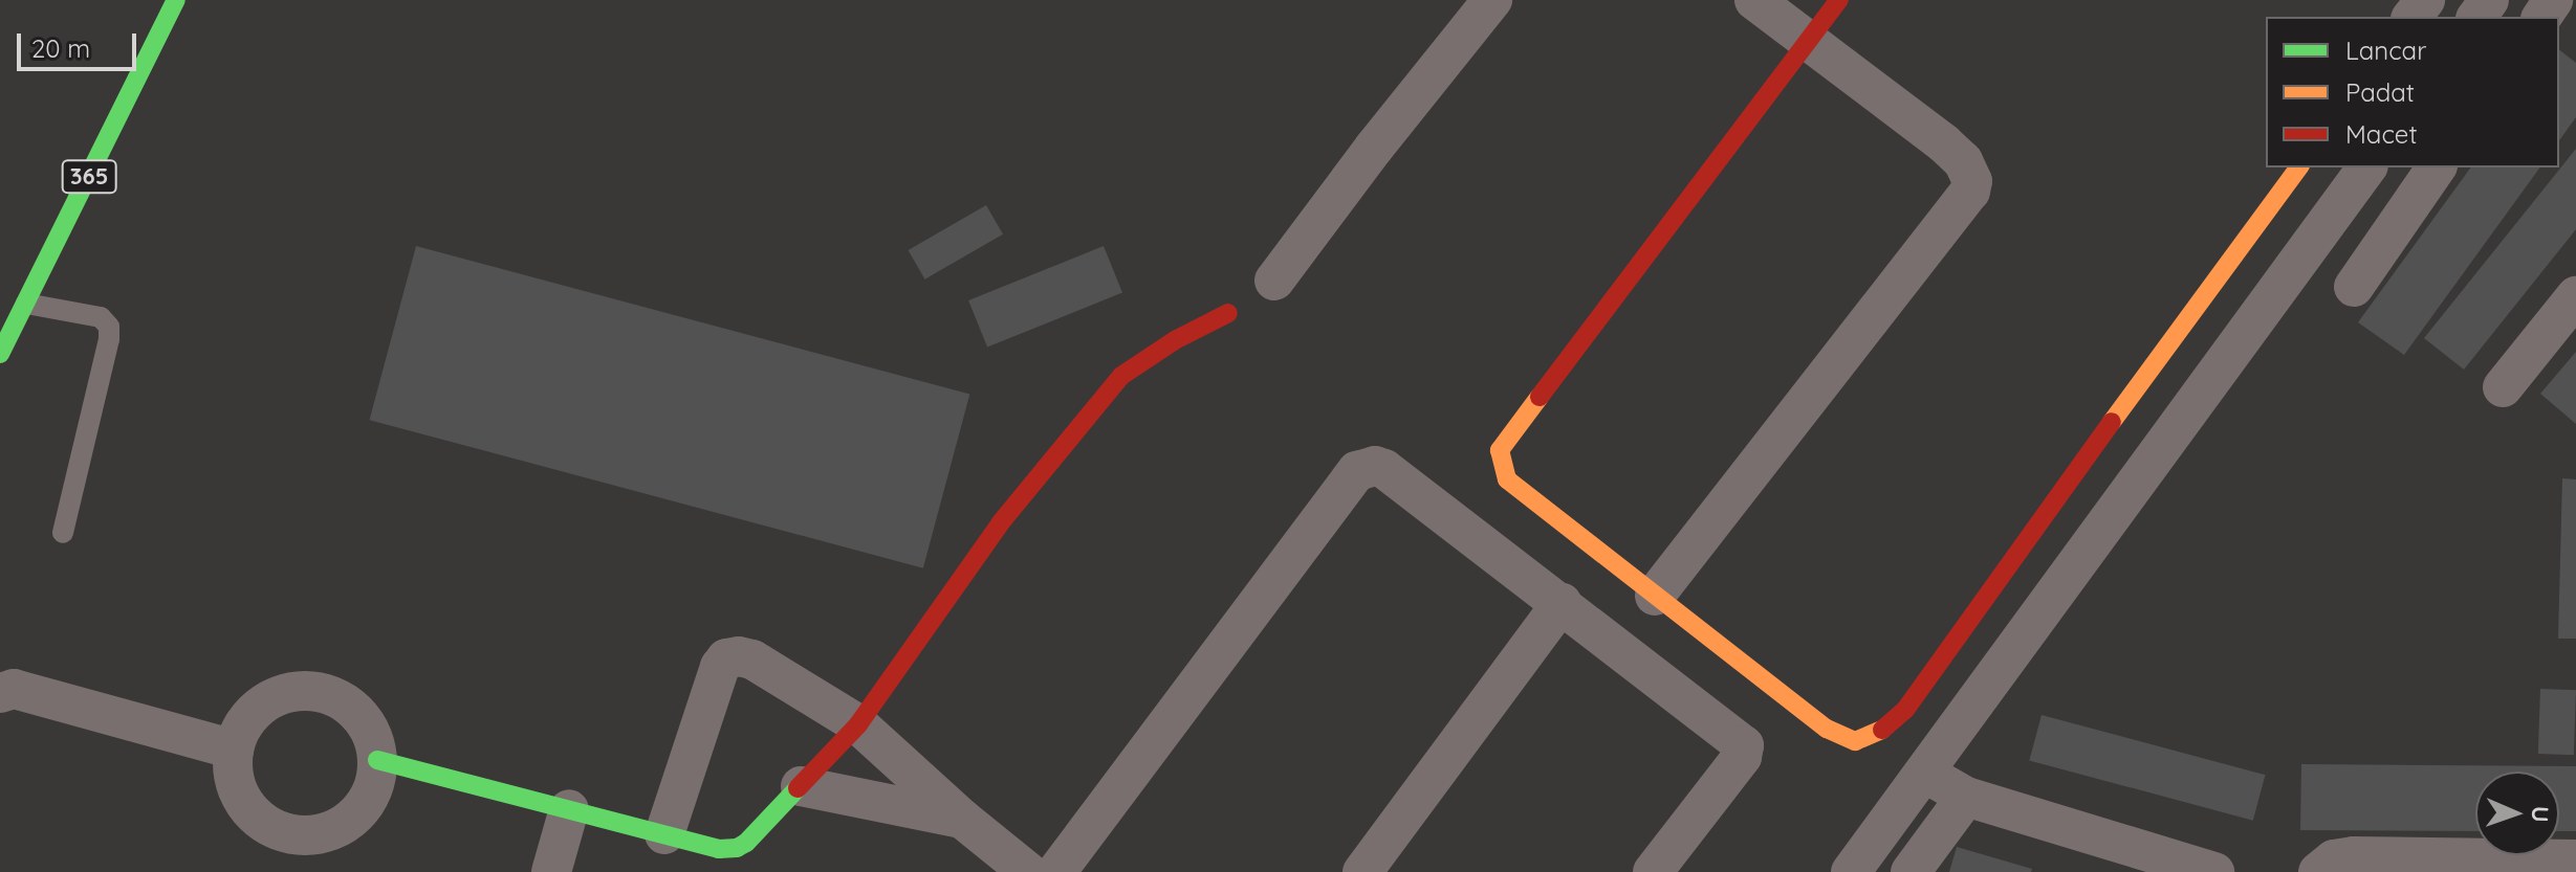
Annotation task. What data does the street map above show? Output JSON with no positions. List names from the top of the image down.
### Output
{
  "streets": {
    "street": ["365"]
  },
  "legend": ["Lancar", "Padat", "Macet"],
  "scale_bar": "20 m",
  "north": "right"
}
